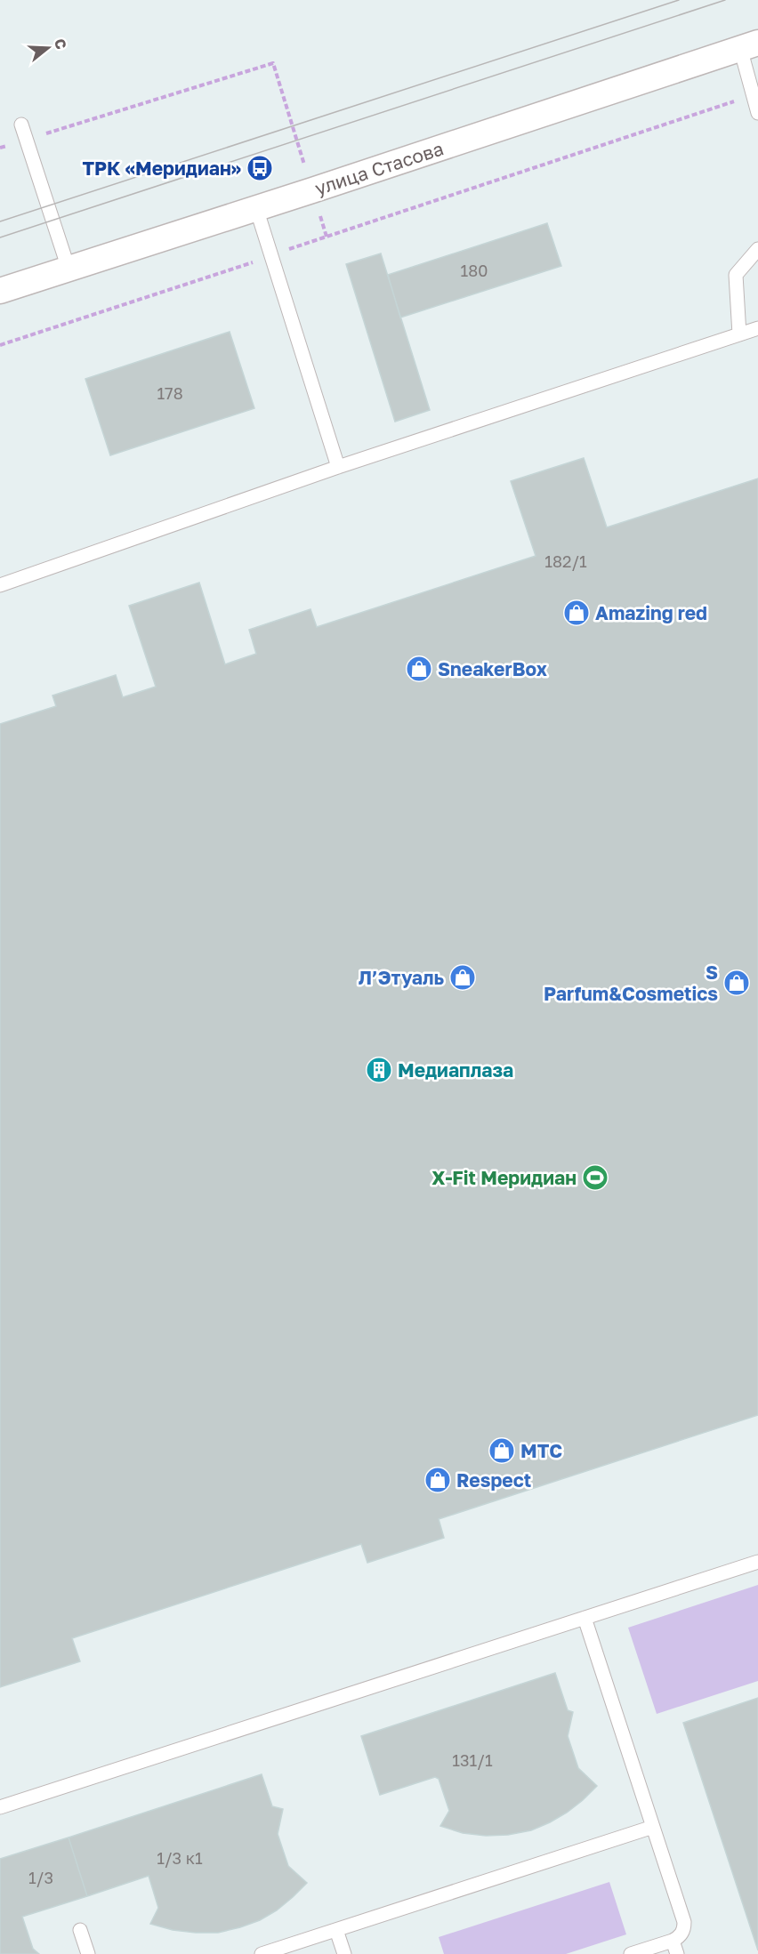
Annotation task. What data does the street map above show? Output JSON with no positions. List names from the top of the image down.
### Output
{
  "streets": {
    "street": ["улица Стасова"]
  },
  "places": {
    "bus stop": ["ТРК «Меридиан»"],
    "shop": [
      "Amazing red",
      "SneakerBox",
      "Л’Этуаль",
      "S Parfum&Cosmetics",
      "МТС",
      "Respect"
    ],
    "building": ["Медиаплаза"],
    "sports": ["X-Fit Меридиан"]
  },
  "house_numbers": [
    "180",
    "178",
    "182/1",
    "131/1",
    "1/3 к1",
    "1/3"
  ],
  "north": "right"
}
